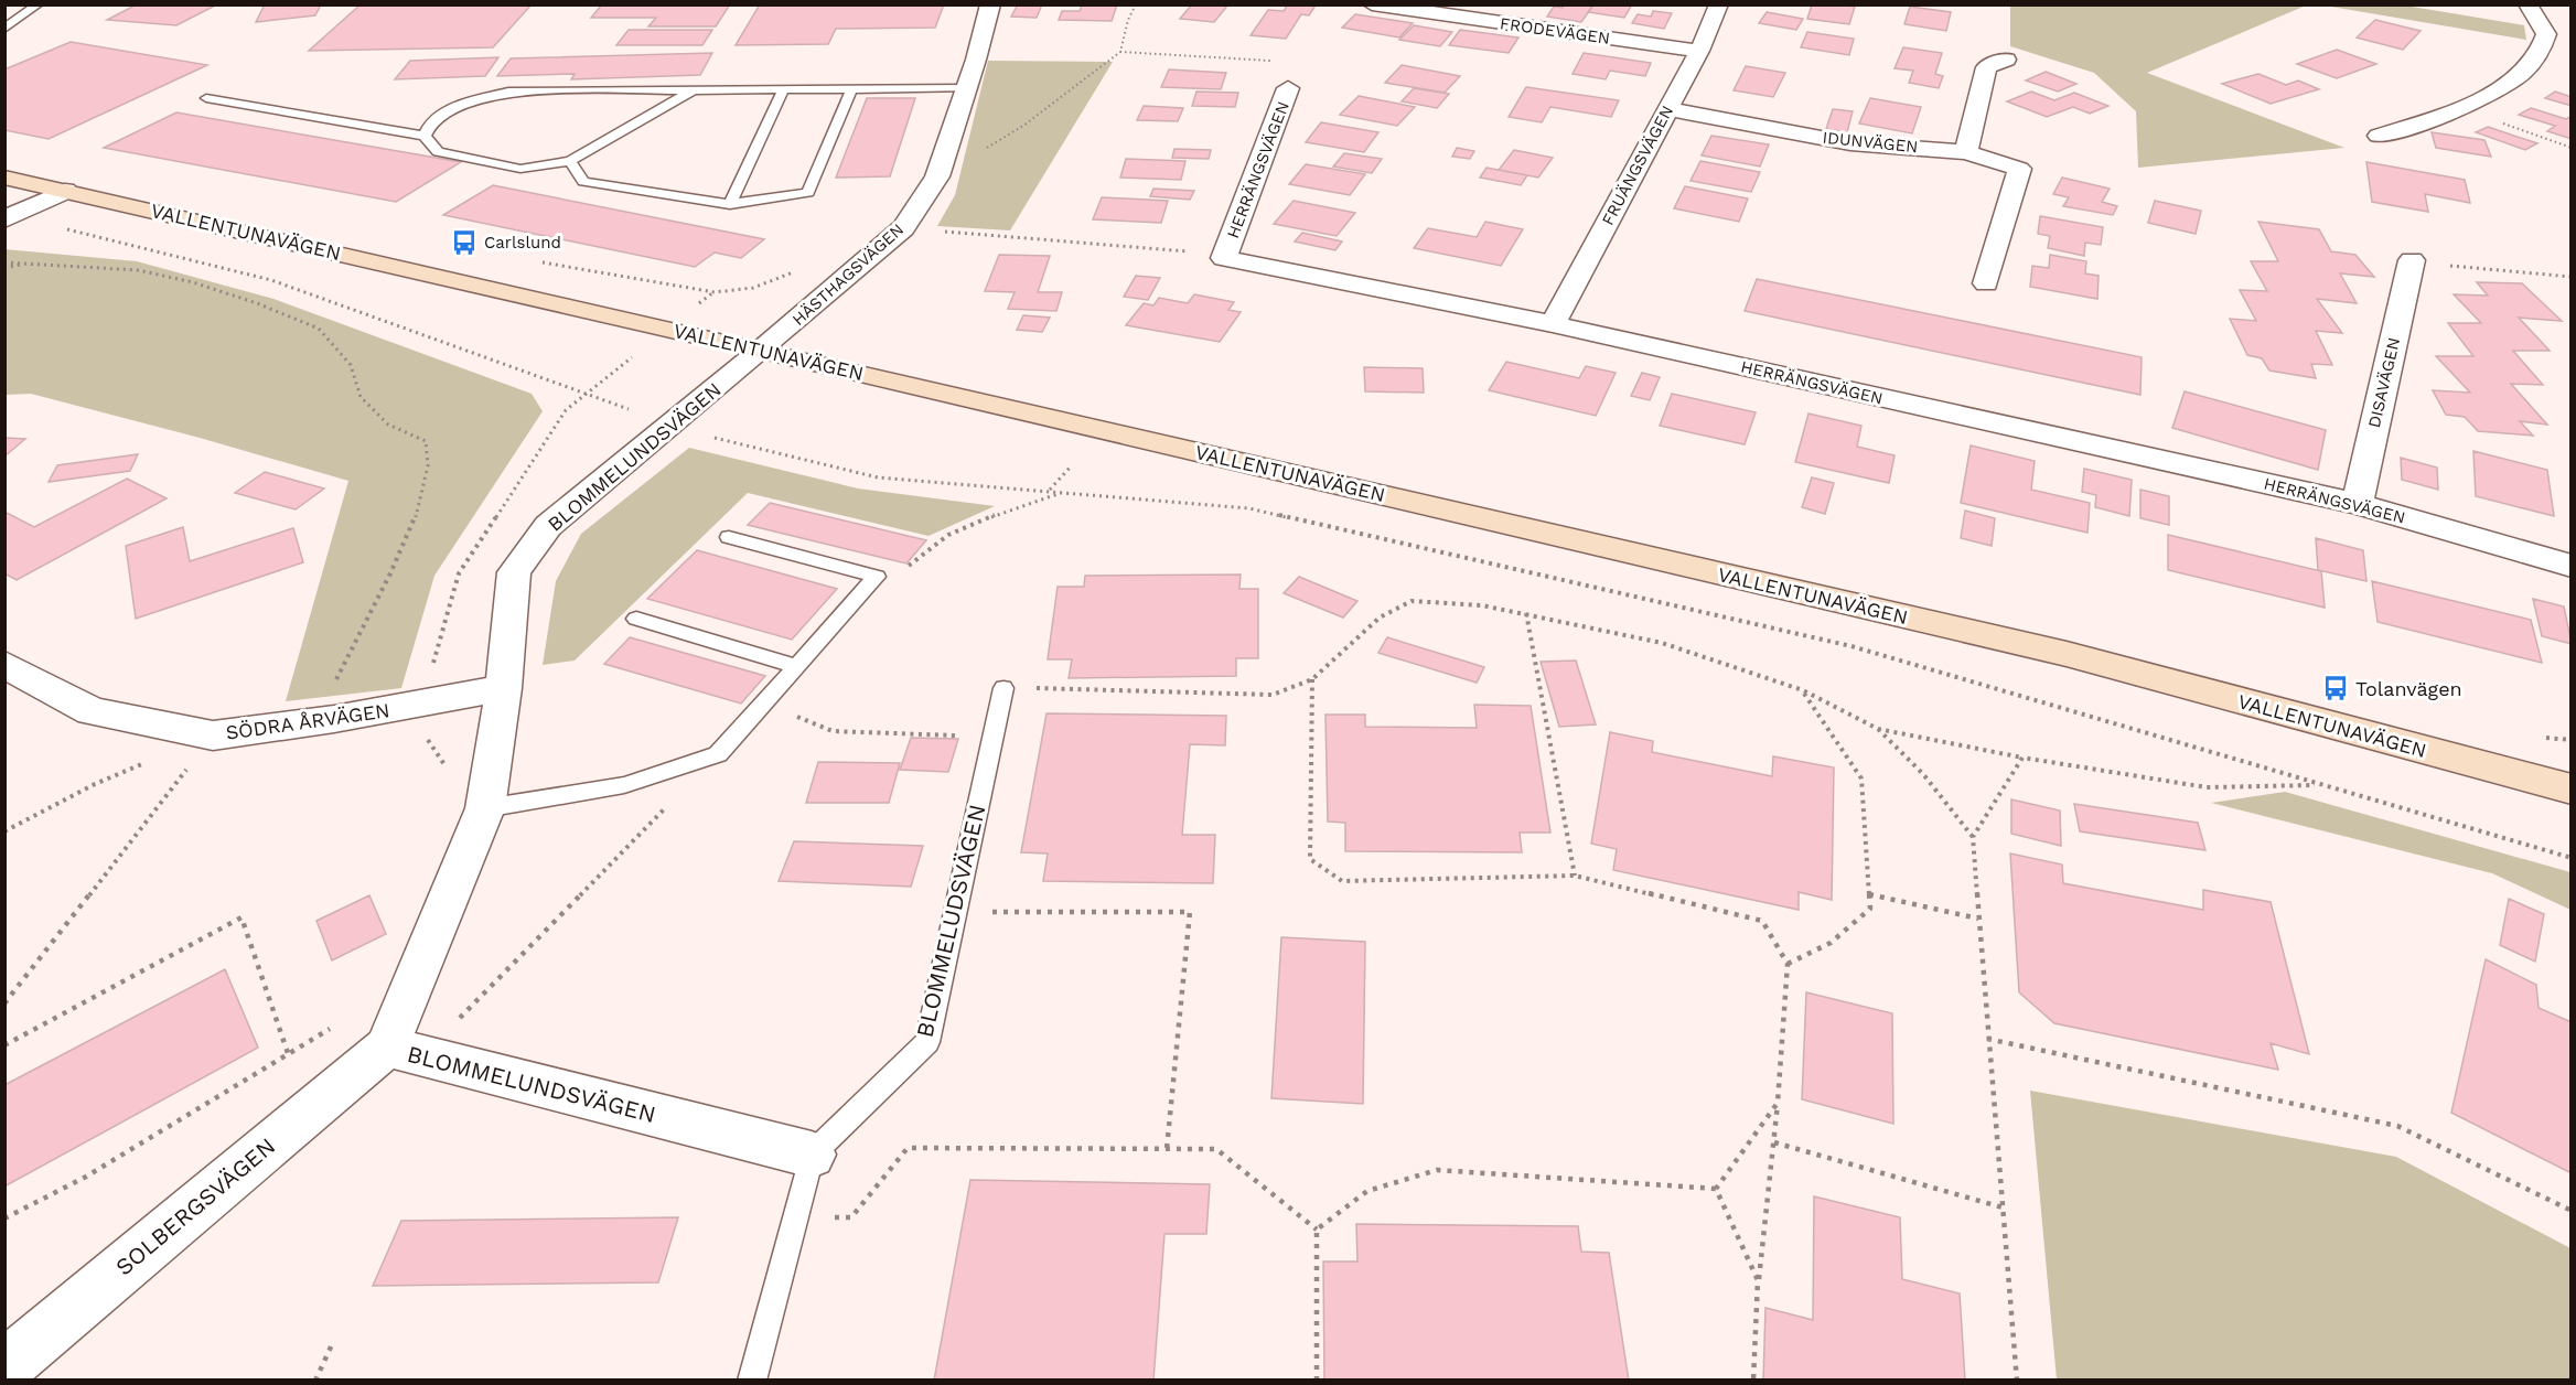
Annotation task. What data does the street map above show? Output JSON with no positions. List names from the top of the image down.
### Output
{
  "streets": {
    "main road": ["VALLENTUNAVÄGEN"],
    "street": [
      "FRODEVÄGEN",
      "IDUNVÄGEN",
      "FRUÄNGSVÄGEN",
      "HERRÄNGSVÄGEN",
      "HÄSTHAGSVÄGEN",
      "DISAVÄGEN",
      "BLOMMELUNDSVÄGEN",
      "SÖDRA ÅRVÄGEN",
      "SOLBERGSVÄGEN"
    ],
    "lane": ["BLOMMELUDSVÄGEN"]
  },
  "crossings": [
    ["FRODEVÄGEN", "FRUÄNGSVÄGEN"],
    ["IDUNVÄGEN", "FRUÄNGSVÄGEN"],
    ["FRUÄNGSVÄGEN", "HERRÄNGSVÄGEN"],
    ["HERRÄNGSVÄGEN", "DISAVÄGEN"],
    ["VALLENTUNAVÄGEN", "HÄSTHAGSVÄGEN"],
    ["VALLENTUNAVÄGEN", "BLOMMELUNDSVÄGEN"],
    ["HÄSTHAGSVÄGEN", "BLOMMELUNDSVÄGEN"],
    ["BLOMMELUNDSVÄGEN", "SÖDRA ÅRVÄGEN"],
    ["BLOMMELUNDSVÄGEN", "BLOMMELUDSVÄGEN"],
    ["BLOMMELUNDSVÄGEN", "SOLBERGSVÄGEN"]
  ],
  "places": {
    "bus stop": ["Carlslund", "Tolanvägen"]
  }
}
